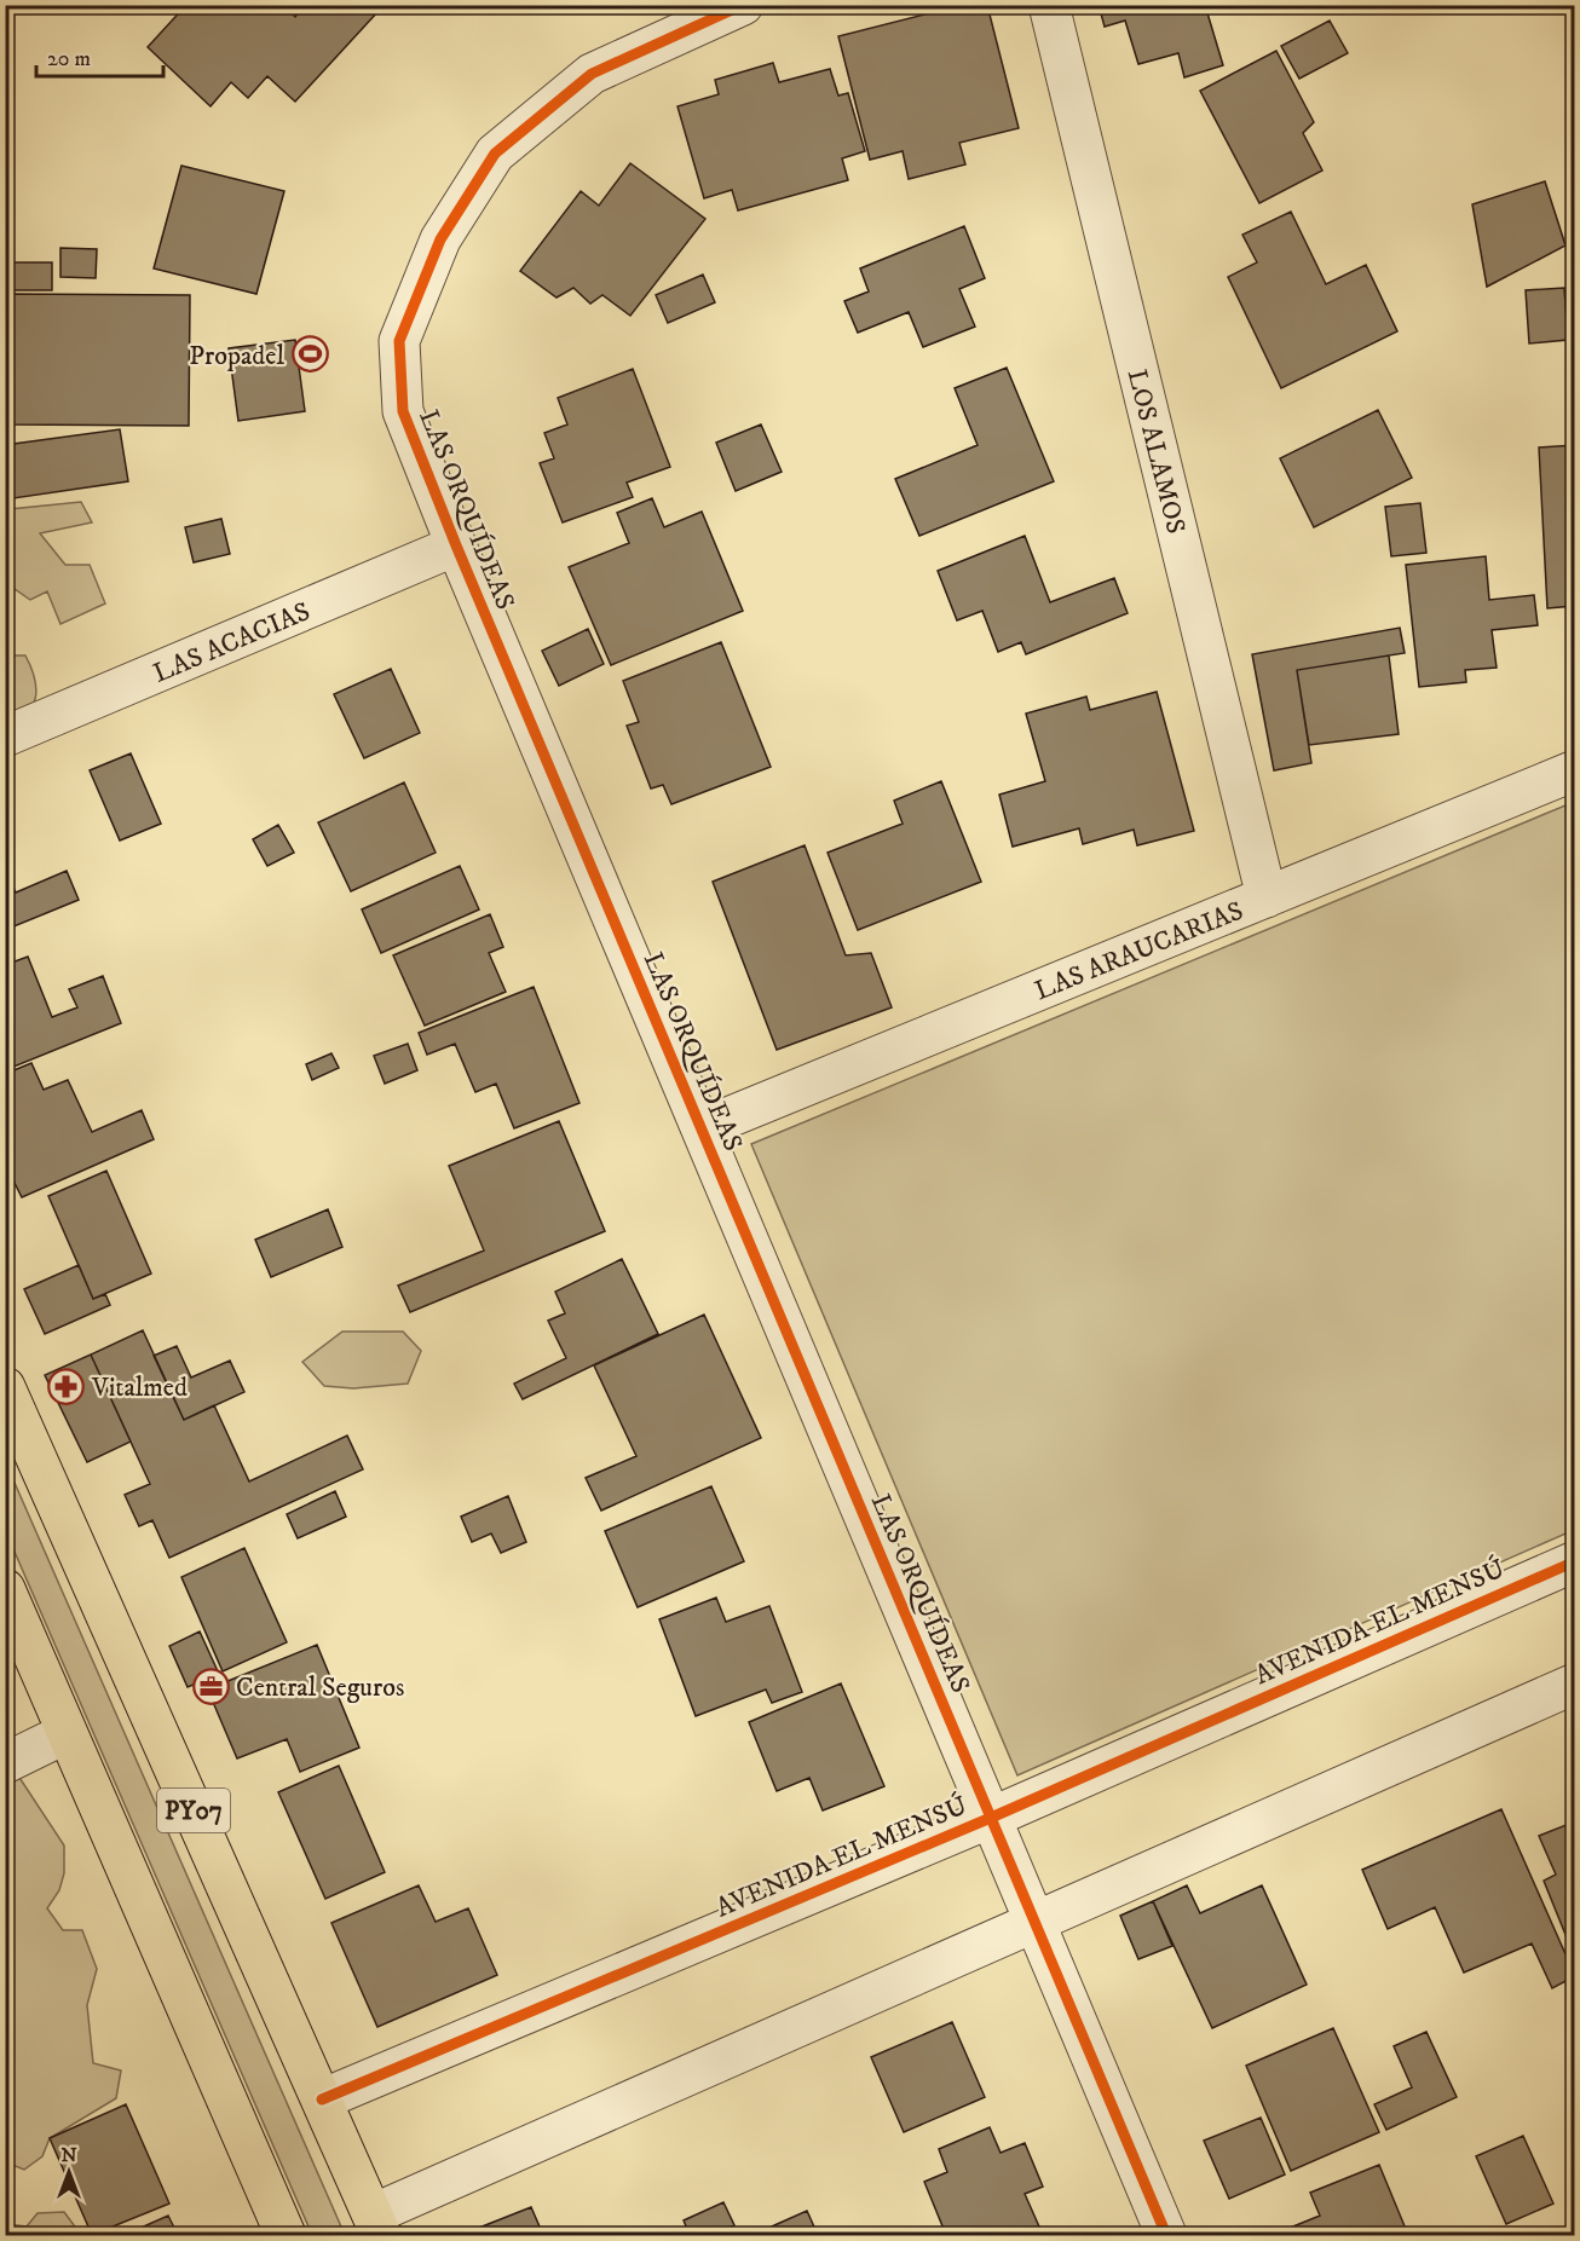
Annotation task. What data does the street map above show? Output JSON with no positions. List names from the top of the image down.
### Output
{
  "streets": {
    "main road": ["PY07"],
    "street": [
      "LOS ALAMOS",
      "LAS ORQUÍDEAS",
      "LAS ACACIAS",
      "LAS ARAUCARIAS",
      "AVENIDA EL MENSÚ"
    ]
  },
  "crossings": [
    ["LOS ALAMOS", "LAS ARAUCARIAS"],
    ["LAS ORQUÍDEAS", "LAS ACACIAS"],
    ["LAS ORQUÍDEAS", "LAS ARAUCARIAS"],
    ["LAS ORQUÍDEAS", "AVENIDA EL MENSÚ"],
    ["AVENIDA EL MENSÚ", "PY07"]
  ],
  "places": {
    "sports": ["Propadel"],
    "pharmacy": ["Vitalmed"],
    "office": ["Central Seguros"]
  },
  "scale_bar": "20 m",
  "north": "top"
}
